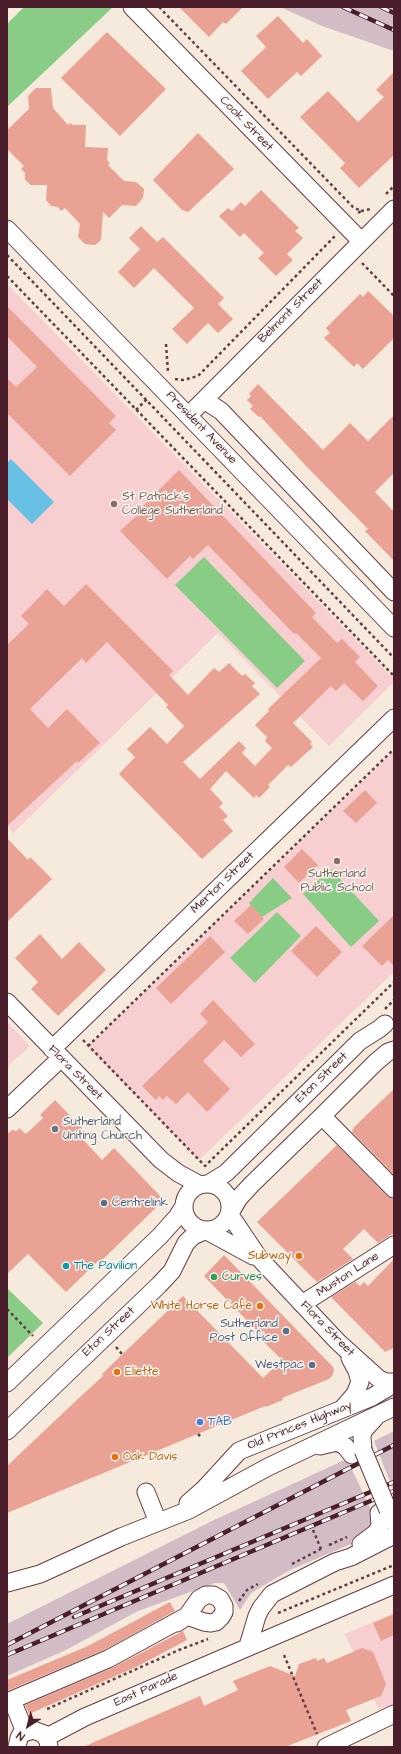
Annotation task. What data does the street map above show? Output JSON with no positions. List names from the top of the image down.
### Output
{
  "streets": {
    "street": [
      "Cook Street",
      "Belmont Street",
      "President Avenue",
      "Merton Street",
      "Flora Street",
      "Eton Street",
      "Muston Lane",
      "Old Princes Highway",
      "East Parade"
    ]
  },
  "crossings": [
    ["Cook Street", "Belmont Street"],
    ["Belmont Street", "President Avenue"],
    ["Merton Street", "Flora Street"],
    ["Flora Street", "Eton Street"],
    ["Flora Street", "Muston Lane"],
    ["Flora Street", "Old Princes Highway"]
  ],
  "places": [
    "St Patrick's College Sutherland",
    "Sutherland Public School",
    "Sutherland Uniting Church",
    "Centrelink",
    "Subway",
    "The Pavilion",
    "Curves",
    "White Horse Cafe",
    "Sutherland Post Office",
    "Westpac",
    "Eliette",
    "TAB",
    "Oak Davis"
  ],
  "north": "bottom left"
}
